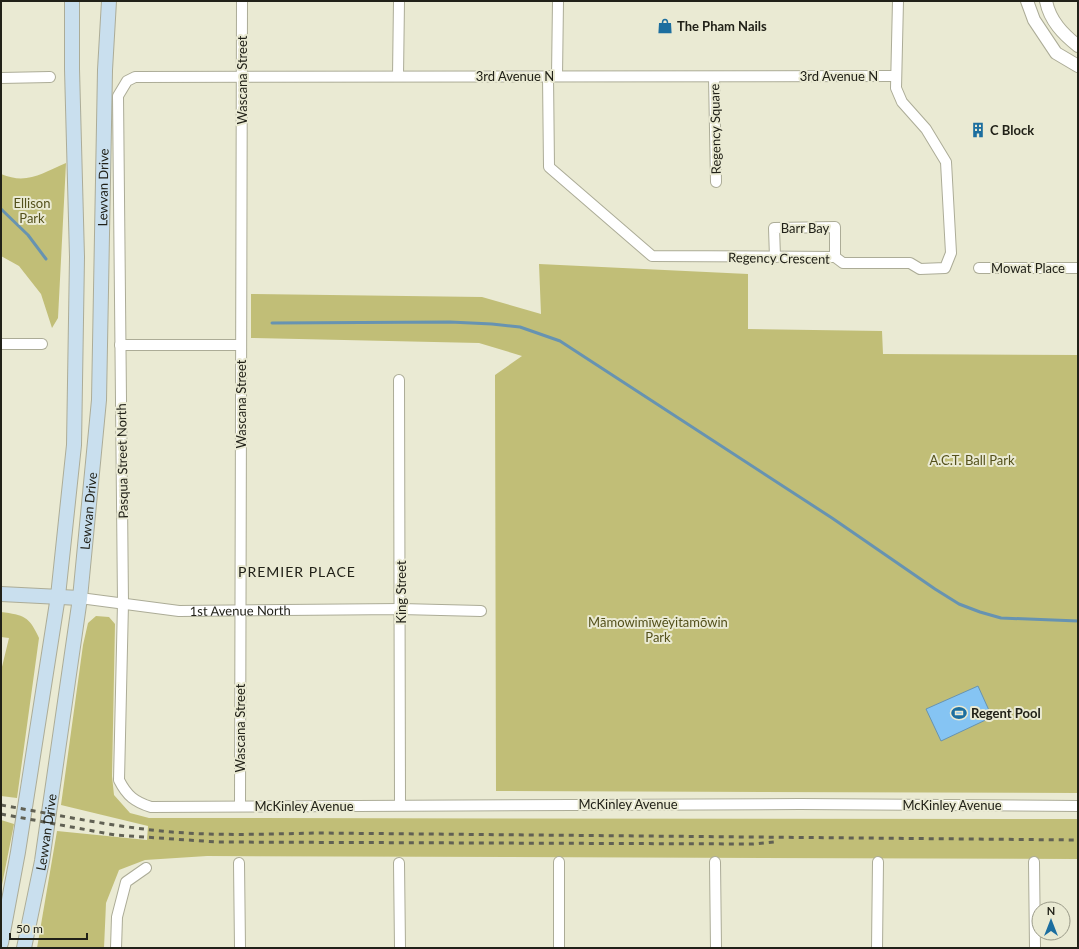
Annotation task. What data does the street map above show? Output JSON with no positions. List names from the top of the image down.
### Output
{
  "streets": {
    "main road": ["Lewvan Drive", "1st Avenue North"],
    "street": [
      "3rd Avenue N",
      "Wascana Street",
      "Regency Square",
      "Barr Bay",
      "Regency Crescent",
      "Mowat Place",
      "Pasqua Street North",
      "King Street",
      "McKinley Avenue"
    ]
  },
  "crossings": [
    ["3rd Avenue N", "Wascana Street"],
    ["3rd Avenue N", "Regency Square"],
    ["3rd Avenue N", "Regency Crescent"],
    ["3rd Avenue N", "Pasqua Street North"],
    ["Wascana Street", "1st Avenue North"],
    ["Wascana Street", "McKinley Avenue"],
    ["Lewvan Drive", "1st Avenue North"],
    ["Barr Bay", "Regency Crescent"],
    ["Pasqua Street North", "1st Avenue North"],
    ["Pasqua Street North", "McKinley Avenue"],
    ["King Street", "1st Avenue North"],
    ["King Street", "McKinley Avenue"]
  ],
  "districts": ["PREMIER PLACE"],
  "parks": ["Ellison Park", "A.C.T. Ball Park", "Māmowimīwēyitamōwin Park"],
  "places": {
    "shop": ["The Pham Nails"],
    "building": ["C Block"],
    "sports": ["Regent Pool"]
  },
  "scale_bar": "50 m",
  "north": "top"
}
